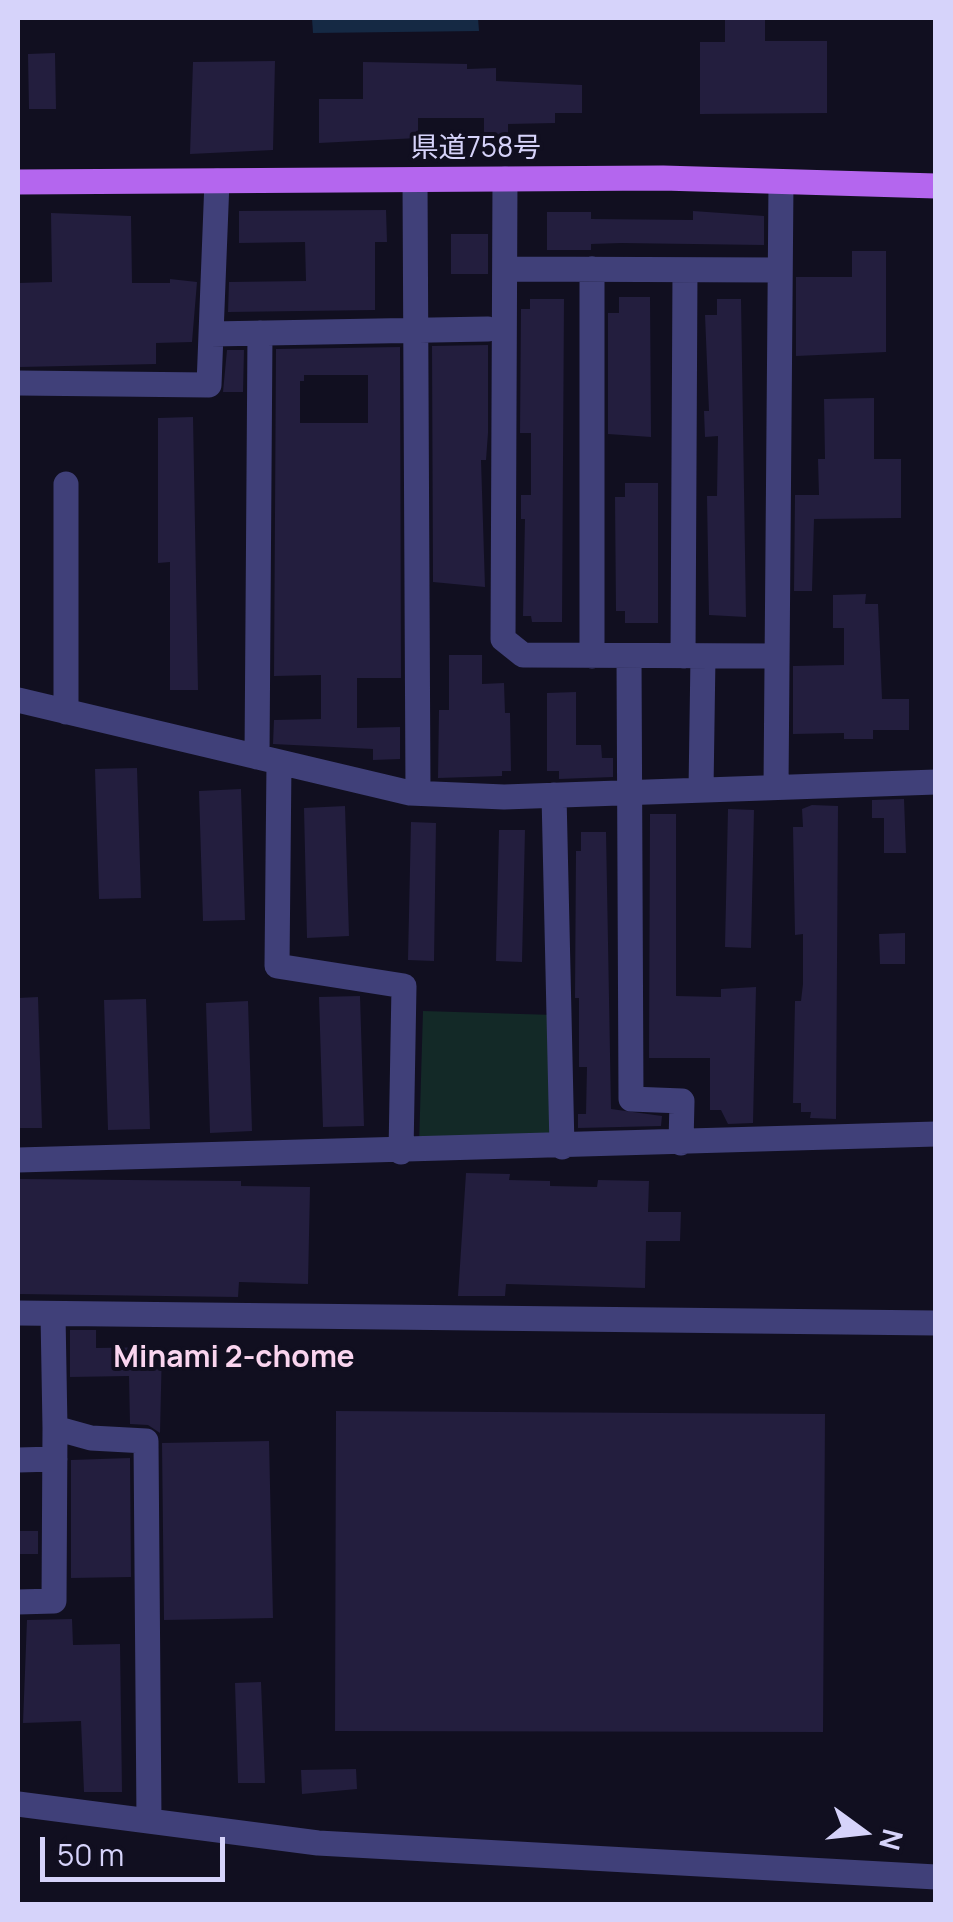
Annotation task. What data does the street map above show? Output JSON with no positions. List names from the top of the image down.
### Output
{
  "streets": {
    "main road": ["県道758号"]
  },
  "districts": ["Minami 2-chome"],
  "scale_bar": "50 m",
  "north": "right"
}
